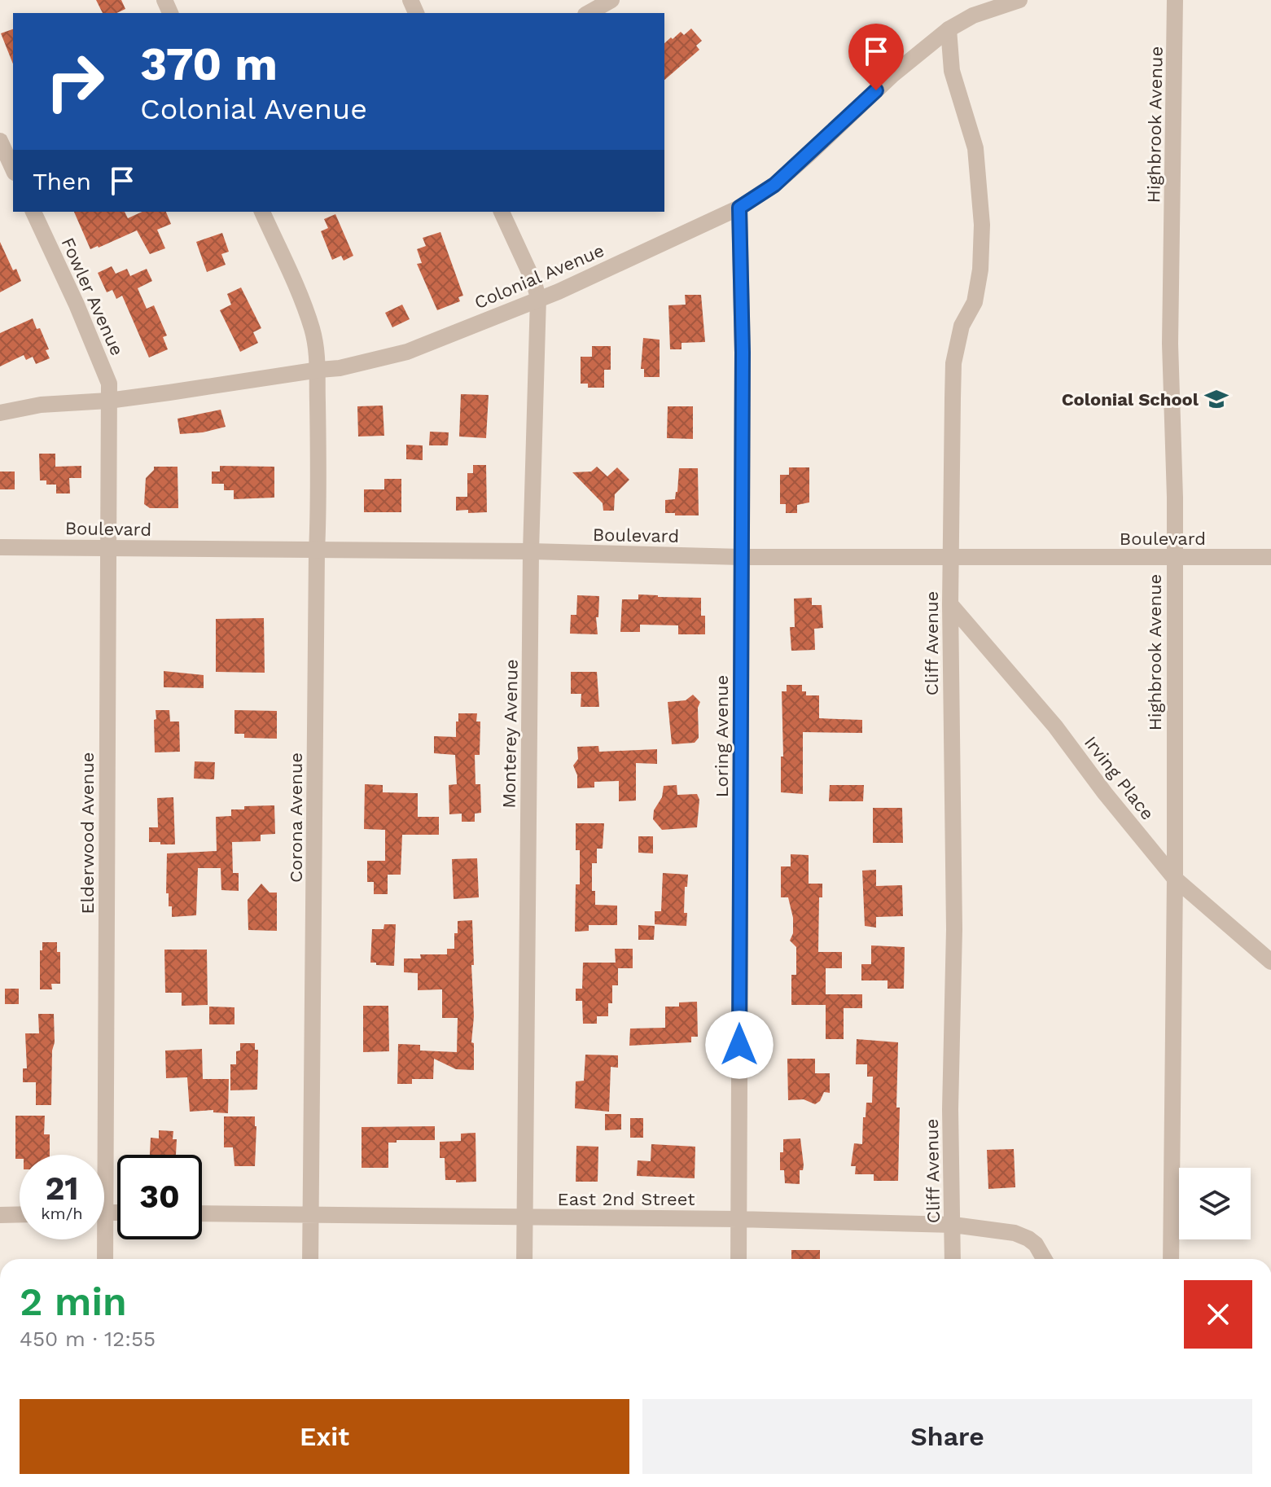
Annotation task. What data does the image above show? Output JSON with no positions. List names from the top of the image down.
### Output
{
  "streets": {
    "street": [
      "Highbrook Avenue",
      "Colonial Avenue",
      "Fowler Avenue",
      "Boulevard",
      "Cliff Avenue",
      "Monterey Avenue",
      "Loring Avenue",
      "Irving Place",
      "Corona Avenue",
      "Elderwood Avenue",
      "East 2nd Street"
    ]
  },
  "crossings": [
    ["Highbrook Avenue", "Boulevard"],
    ["Highbrook Avenue", "Irving Place"],
    ["Colonial Avenue", "Fowler Avenue"],
    ["Colonial Avenue", "Cliff Avenue"],
    ["Colonial Avenue", "Monterey Avenue"],
    ["Colonial Avenue", "Loring Avenue"],
    ["Colonial Avenue", "Corona Avenue"],
    ["Colonial Avenue", "Elderwood Avenue"],
    ["Fowler Avenue", "Elderwood Avenue"],
    ["Boulevard", "Cliff Avenue"],
    ["Boulevard", "Monterey Avenue"],
    ["Boulevard", "Loring Avenue"],
    ["Boulevard", "Corona Avenue"],
    ["Boulevard", "Elderwood Avenue"],
    ["Cliff Avenue", "Irving Place"],
    ["Cliff Avenue", "East 2nd Street"],
    ["Monterey Avenue", "East 2nd Street"],
    ["Loring Avenue", "East 2nd Street"],
    ["Corona Avenue", "East 2nd Street"]
  ],
  "places": {
    "school or university": ["Colonial School"]
  },
  "page": {
    "turn": ["370 m", "Colonial Avenue"],
    "then": "Then",
    "speed": "21 km/h",
    "limit": "30",
    "heading": ["2 min", "450 m · 12:55"],
    "buttons": ["Exit", "Share"]
  }
}
